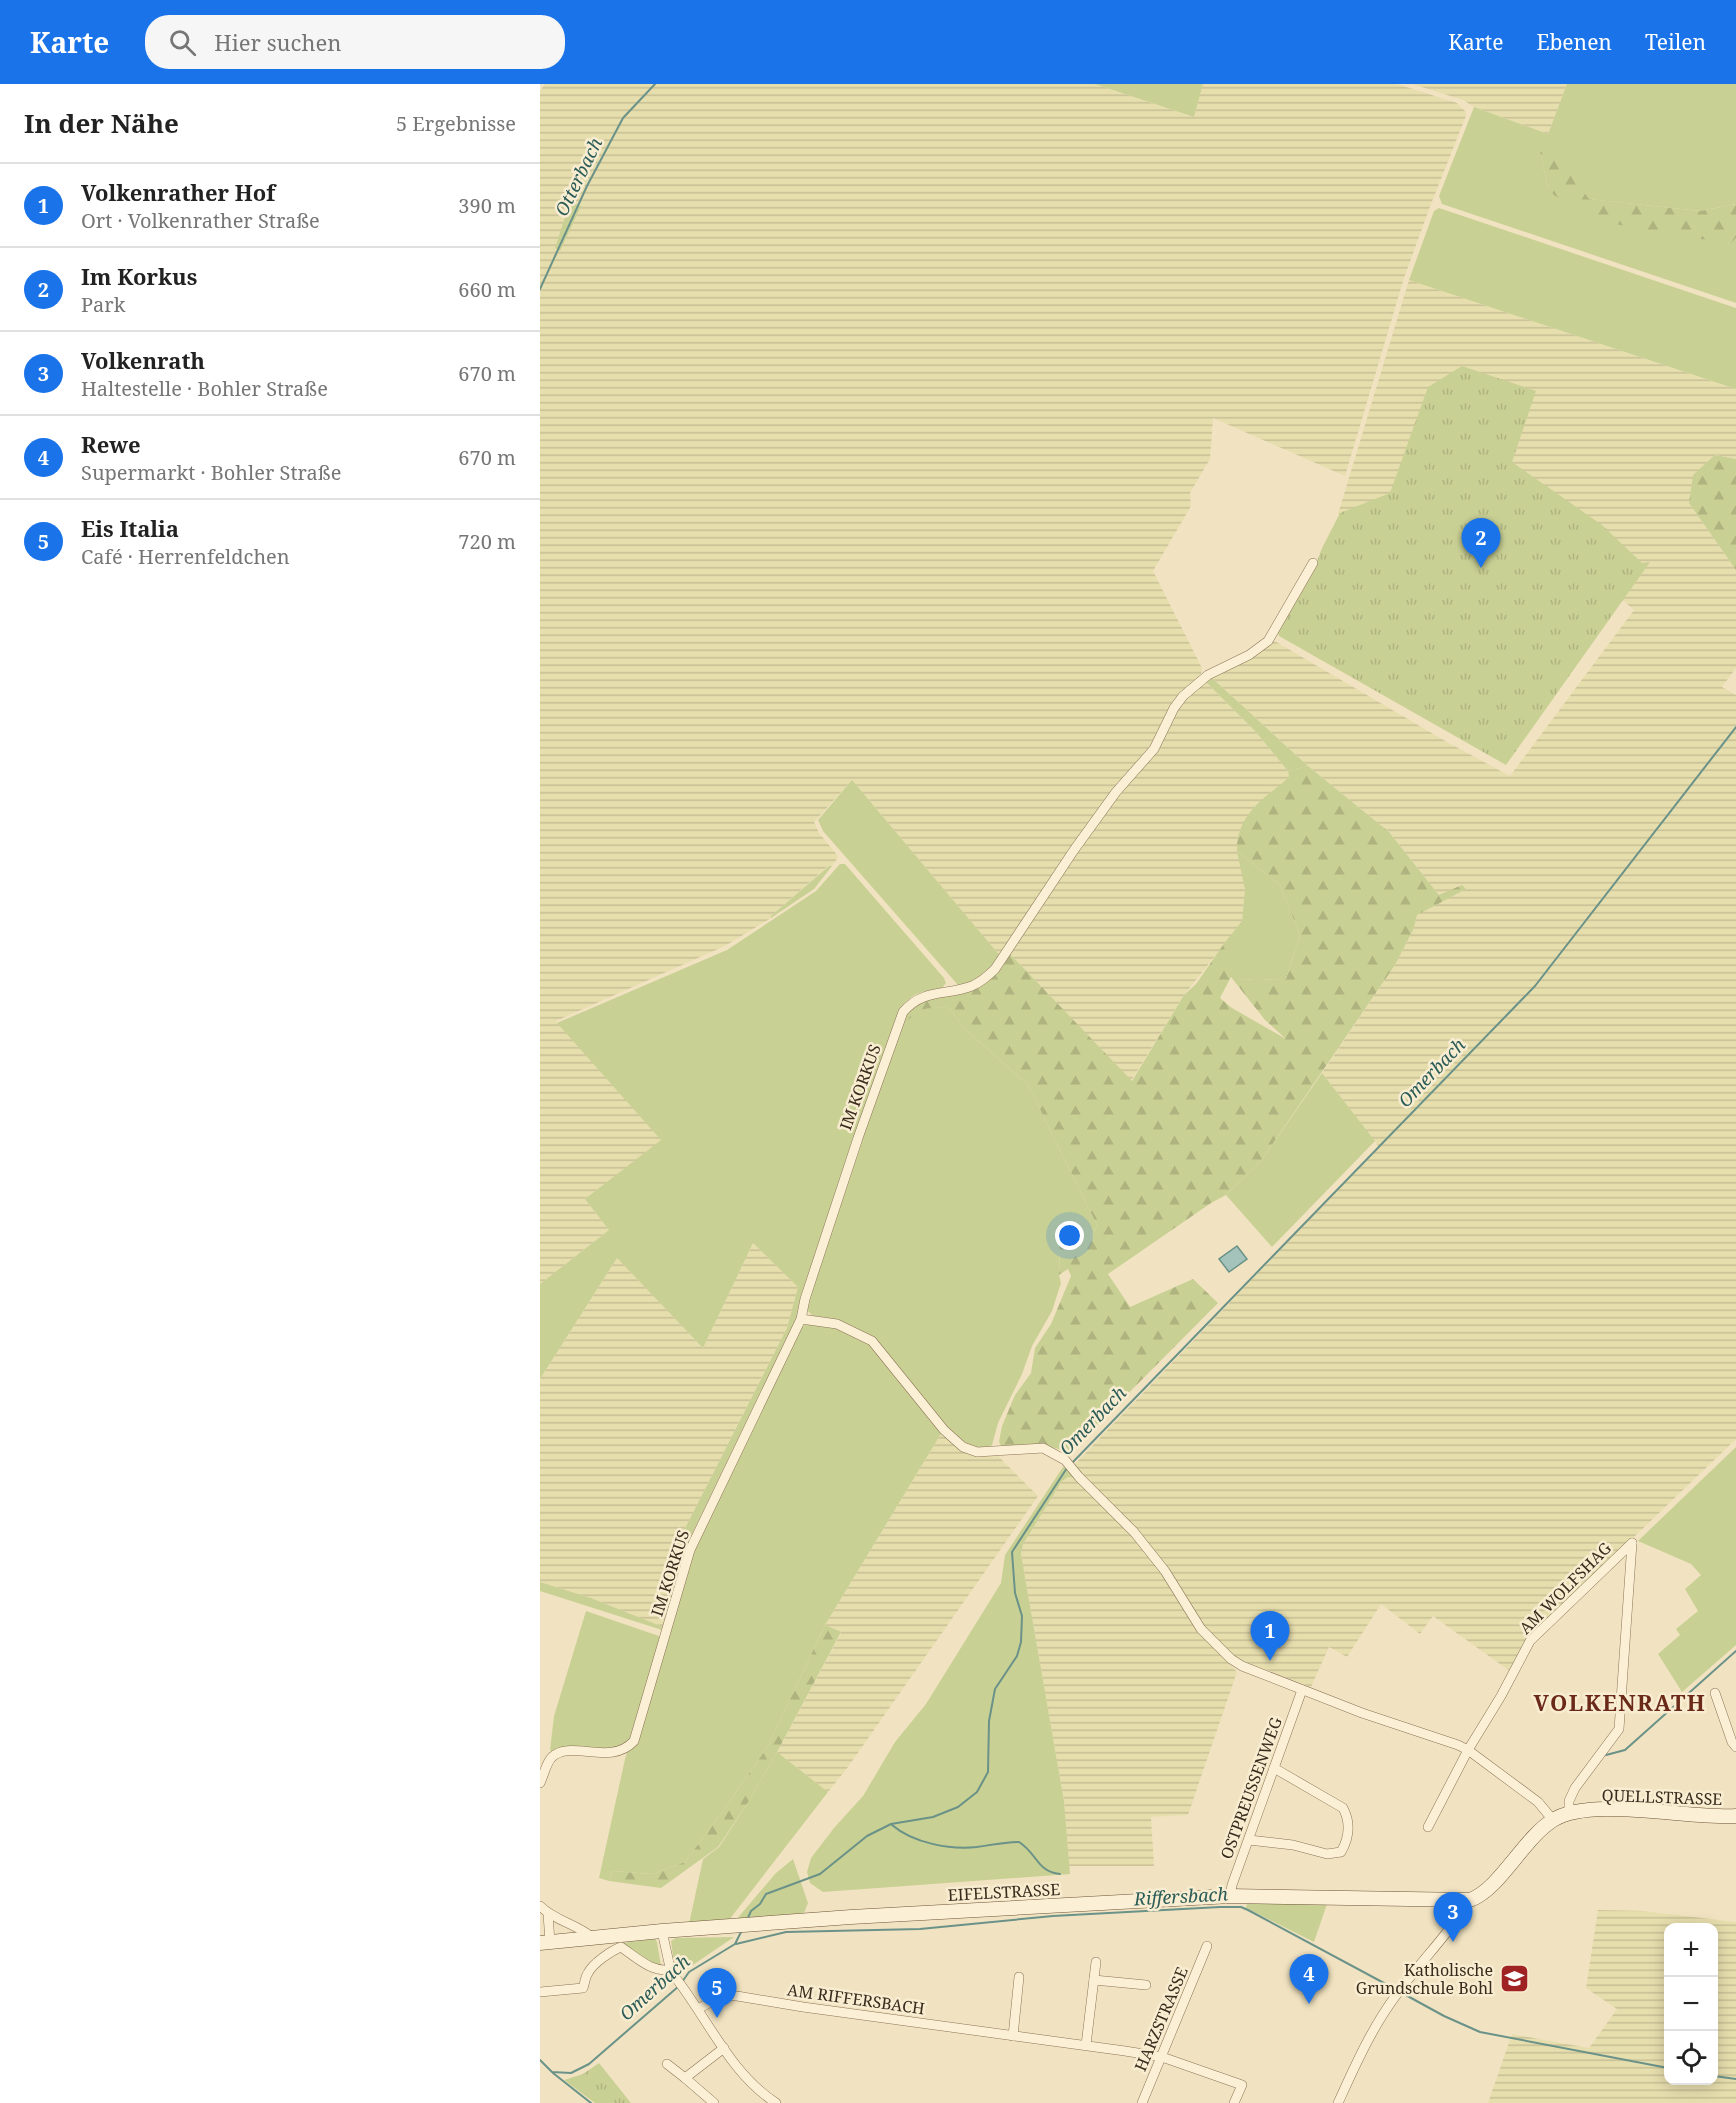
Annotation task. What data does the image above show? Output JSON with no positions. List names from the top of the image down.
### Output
{
  "streets": {
    "main road": ["QUELLSTRASSE", "EIFELSTRASSE"],
    "street": [
      "IM KORKUS",
      "AM WOLFSHAG",
      "OSTPREUSSENWEG",
      "AM RIFFERSBACH",
      "HARZSTRASSE"
    ]
  },
  "crossings": [
    ["AM WOLFSHAG", "QUELLSTRASSE"],
    ["OSTPREUSSENWEG", "EIFELSTRASSE"],
    ["QUELLSTRASSE", "EIFELSTRASSE"],
    ["AM RIFFERSBACH", "HARZSTRASSE"]
  ],
  "districts": ["VOLKENRATH"],
  "water": ["Otterbach", "Omerbach", "Riffersbach"],
  "places": {
    "school or university": ["Katholische Grundschule Bohl"]
  },
  "page": {
    "header": "Karte",
    "search": "Hier suchen",
    "nav": ["Karte", "Ebenen", "Teilen"],
    "heading": ["In der Nähe", "5 Ergebnisse"],
    "list": [
      {
        "mark": "1",
        "name": "Volkenrather Hof",
        "note": "Ort · Volkenrather Straße",
        "value": "390 m"
      },
      {
        "mark": "2",
        "name": "Im Korkus",
        "note": "Park",
        "value": "660 m"
      },
      {
        "mark": "3",
        "name": "Volkenrath",
        "note": "Haltestelle · Bohler Straße",
        "value": "670 m"
      },
      {
        "mark": "4",
        "name": "Rewe",
        "note": "Supermarkt · Bohler Straße",
        "value": "670 m"
      },
      {
        "mark": "5",
        "name": "Eis Italia",
        "note": "Café · Herrenfeldchen",
        "value": "720 m"
      }
    ],
    "pins": [
      "2",
      "1",
      "3",
      "4",
      "5"
    ],
    "map_buttons": ["+", "−"]
  }
}
